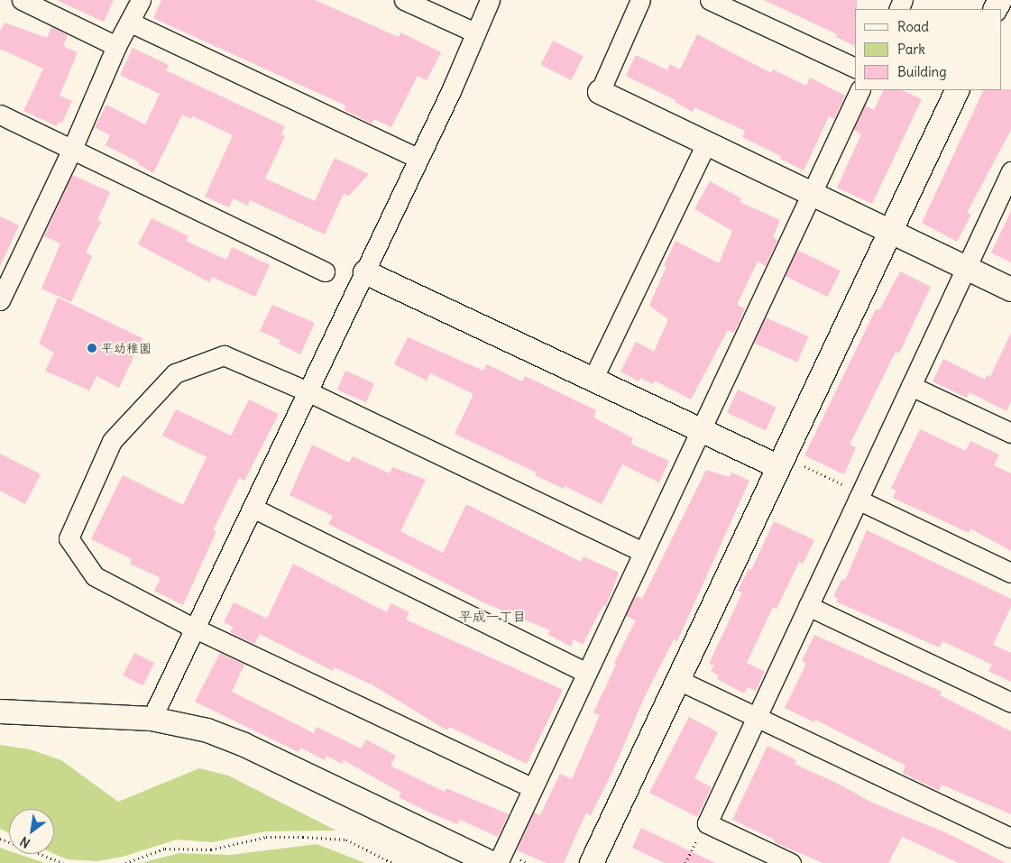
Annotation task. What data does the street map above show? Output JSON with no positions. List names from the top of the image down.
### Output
{
  "districts": ["平成一丁目"],
  "places": ["平幼稚園"],
  "legend": ["Road", "Park", "Building"],
  "north": "bottom left"
}
